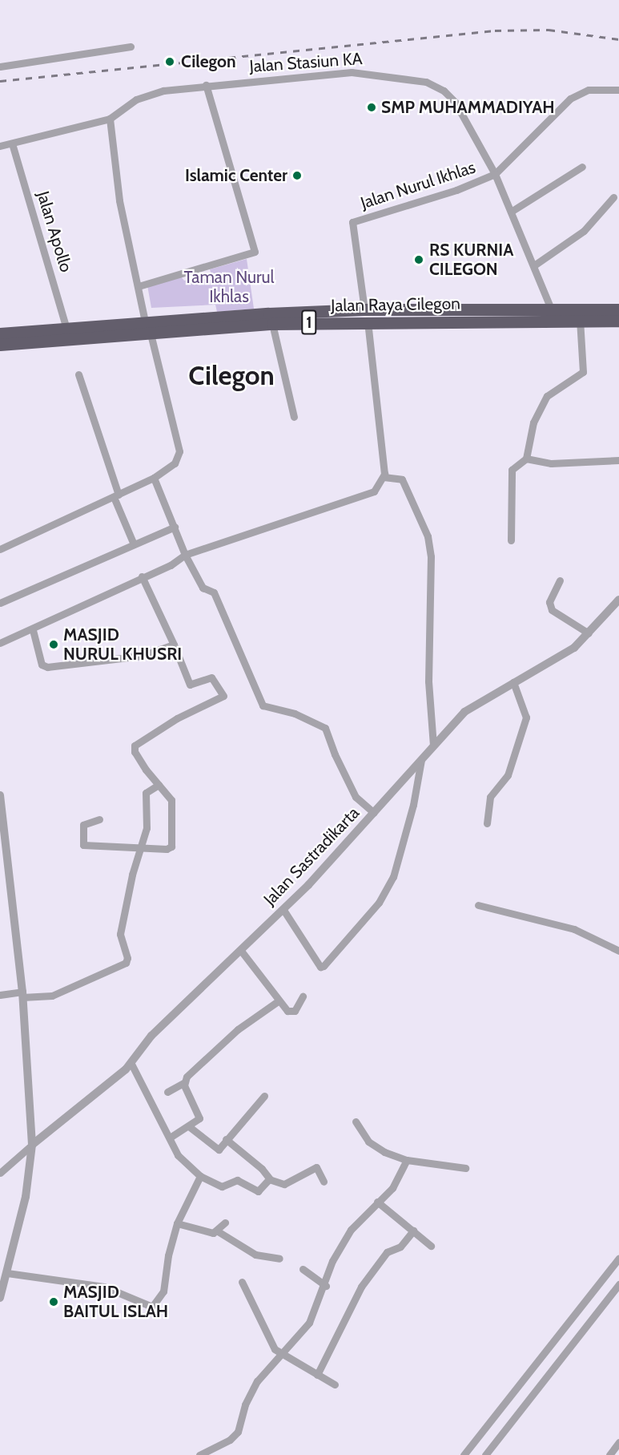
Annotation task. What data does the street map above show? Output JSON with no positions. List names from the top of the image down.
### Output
{
  "streets": {
    "highway": ["Jalan Raya Cilegon", "1"],
    "street": [
      "Jalan Stasiun KA",
      "Jalan Nurul Ikhlas",
      "Jalan Apollo",
      "Jalan Sastradikarta"
    ]
  },
  "crossings": [
    ["Jalan Stasiun KA", "Jalan Nurul Ikhlas"],
    ["Jalan Stasiun KA", "Jalan Raya Cilegon"],
    ["Jalan Nurul Ikhlas", "Jalan Raya Cilegon"],
    ["Jalan Apollo", "Jalan Raya Cilegon"]
  ],
  "districts": ["Cilegon"],
  "parks": ["Taman Nurul Ikhlas"],
  "places": [
    "Cilegon",
    "SMP MUHAMMADIYAH",
    "Islamic Center",
    "RS KURNIA CILEGON",
    "MASJID NURUL KHUSRI",
    "MASJID BAITUL ISLAH"
  ]
}
